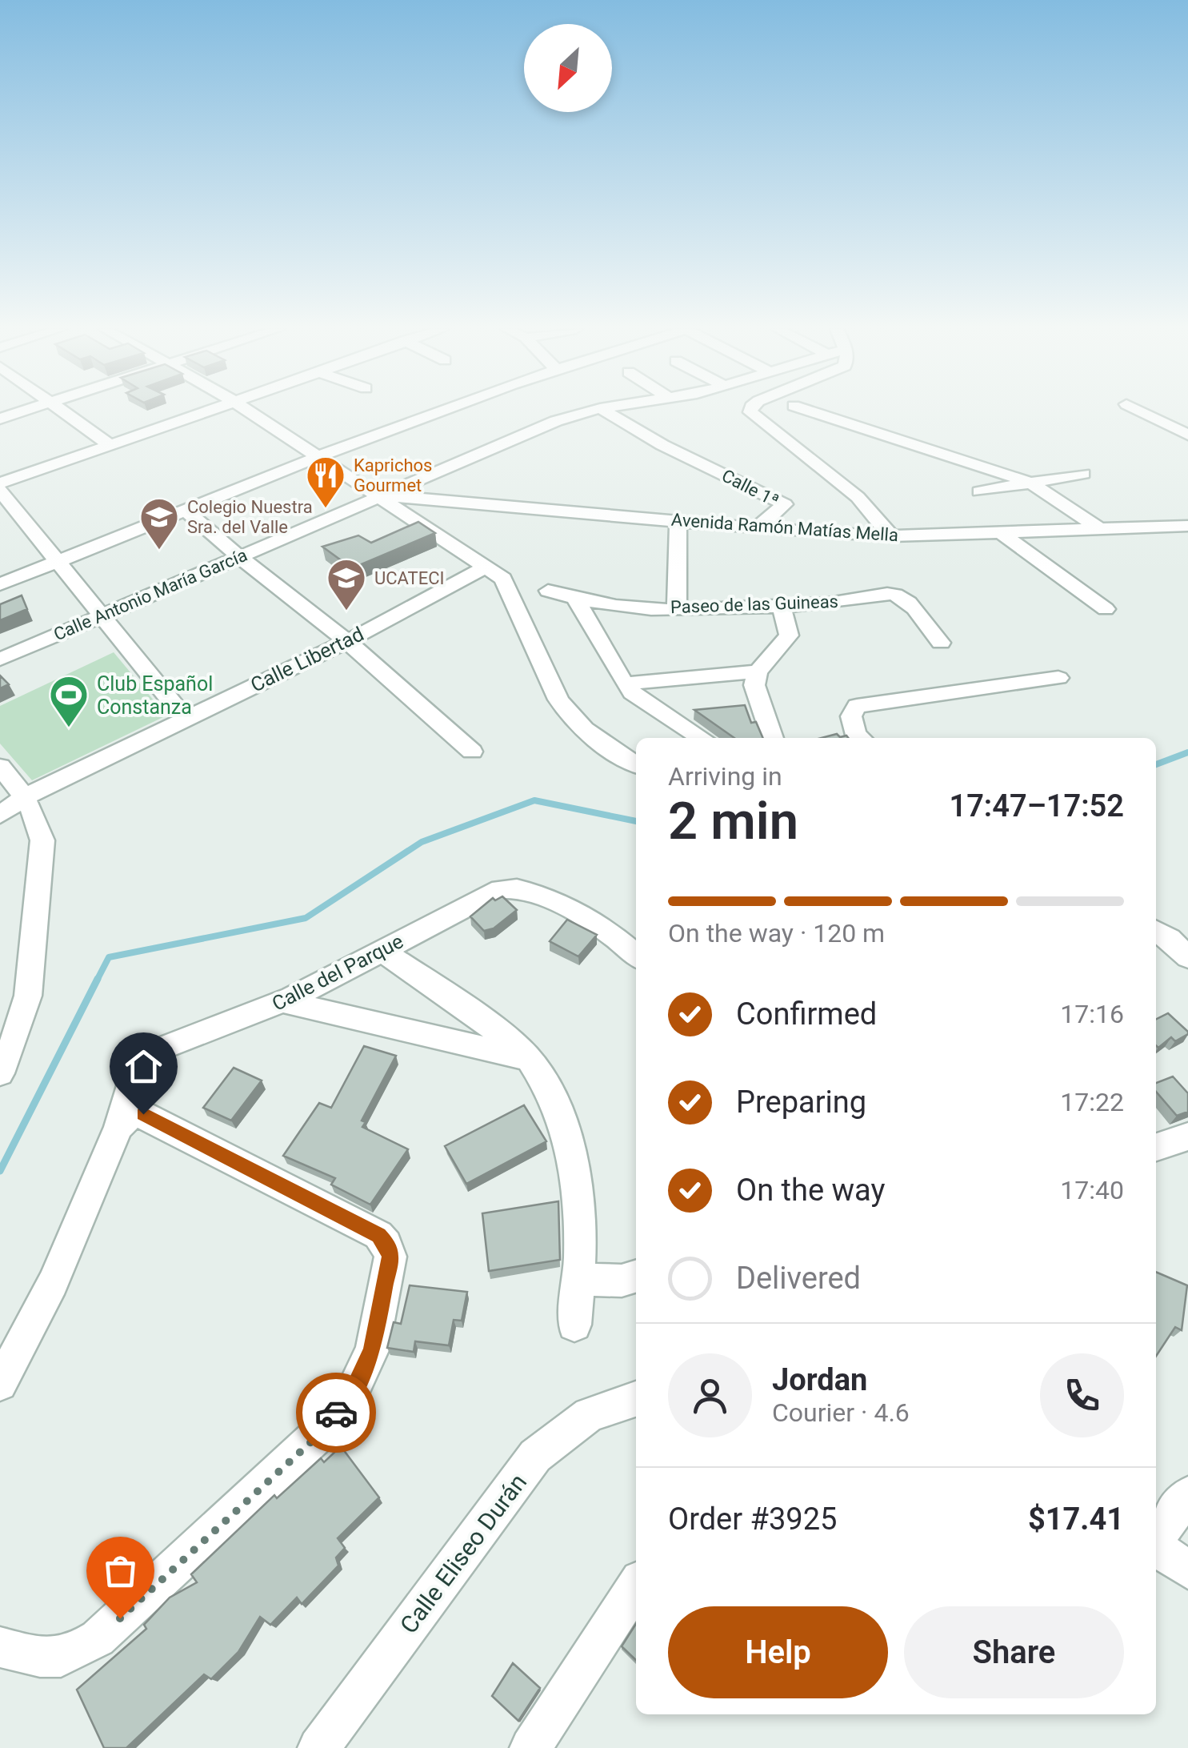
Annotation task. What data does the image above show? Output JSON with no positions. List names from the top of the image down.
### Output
{
  "streets": {
    "street": [
      "Calle 1ª",
      "Avenida Ramón Matías Mella",
      "Calle Antonio María García",
      "Paseo de las Guineas",
      "Calle Libertad",
      "Calle del Parque",
      "Calle Eliseo Durán"
    ]
  },
  "crossings": [
    ["Calle 1ª", "Avenida Ramón Matías Mella"],
    ["Avenida Ramón Matías Mella", "Calle Antonio María García"]
  ],
  "places": {
    "restaurant": ["Kaprichos Gourmet"],
    "school or university": ["Colegio Nuestra Sra. del Valle", "UCATECI"],
    "sports": ["Club Español Constanza"]
  },
  "north": "bottom left",
  "page": {
    "heading": ["2 min", "Arriving in", "17:47–17:52"],
    "panel": [
      "Jordan",
      "Courier · 4.6",
      "Order #3925",
      "$17.41"
    ],
    "bar": "On the way · 120 m",
    "list": [
      ["Confirmed", "17:16"],
      ["Preparing", "17:22"],
      ["On the way", "17:40"],
      "Delivered"
    ],
    "buttons": ["Help", "Share"]
  }
}
